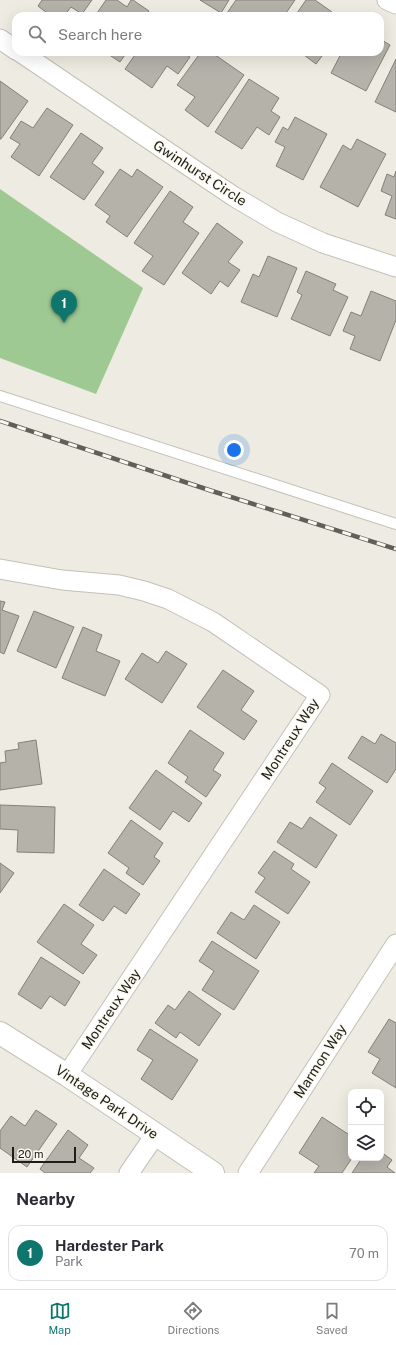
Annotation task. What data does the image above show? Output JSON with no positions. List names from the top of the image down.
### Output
{
  "streets": {
    "street": [
      "Gwinhurst Circle",
      "Montreux Way",
      "Marmon Way",
      "Vintage Park Drive"
    ]
  },
  "crossings": [
    ["Montreux Way", "Vintage Park Drive"]
  ],
  "scale_bar": "20 m",
  "page": {
    "search": "Search here",
    "pins": "1",
    "scale": "20 m",
    "heading": "Nearby",
    "list": [
      {
        "mark": "1",
        "name": "Hardester Park",
        "note": "Park",
        "value": "70 m"
      }
    ],
    "nav": ["Map", "Directions", "Saved"]
  }
}
